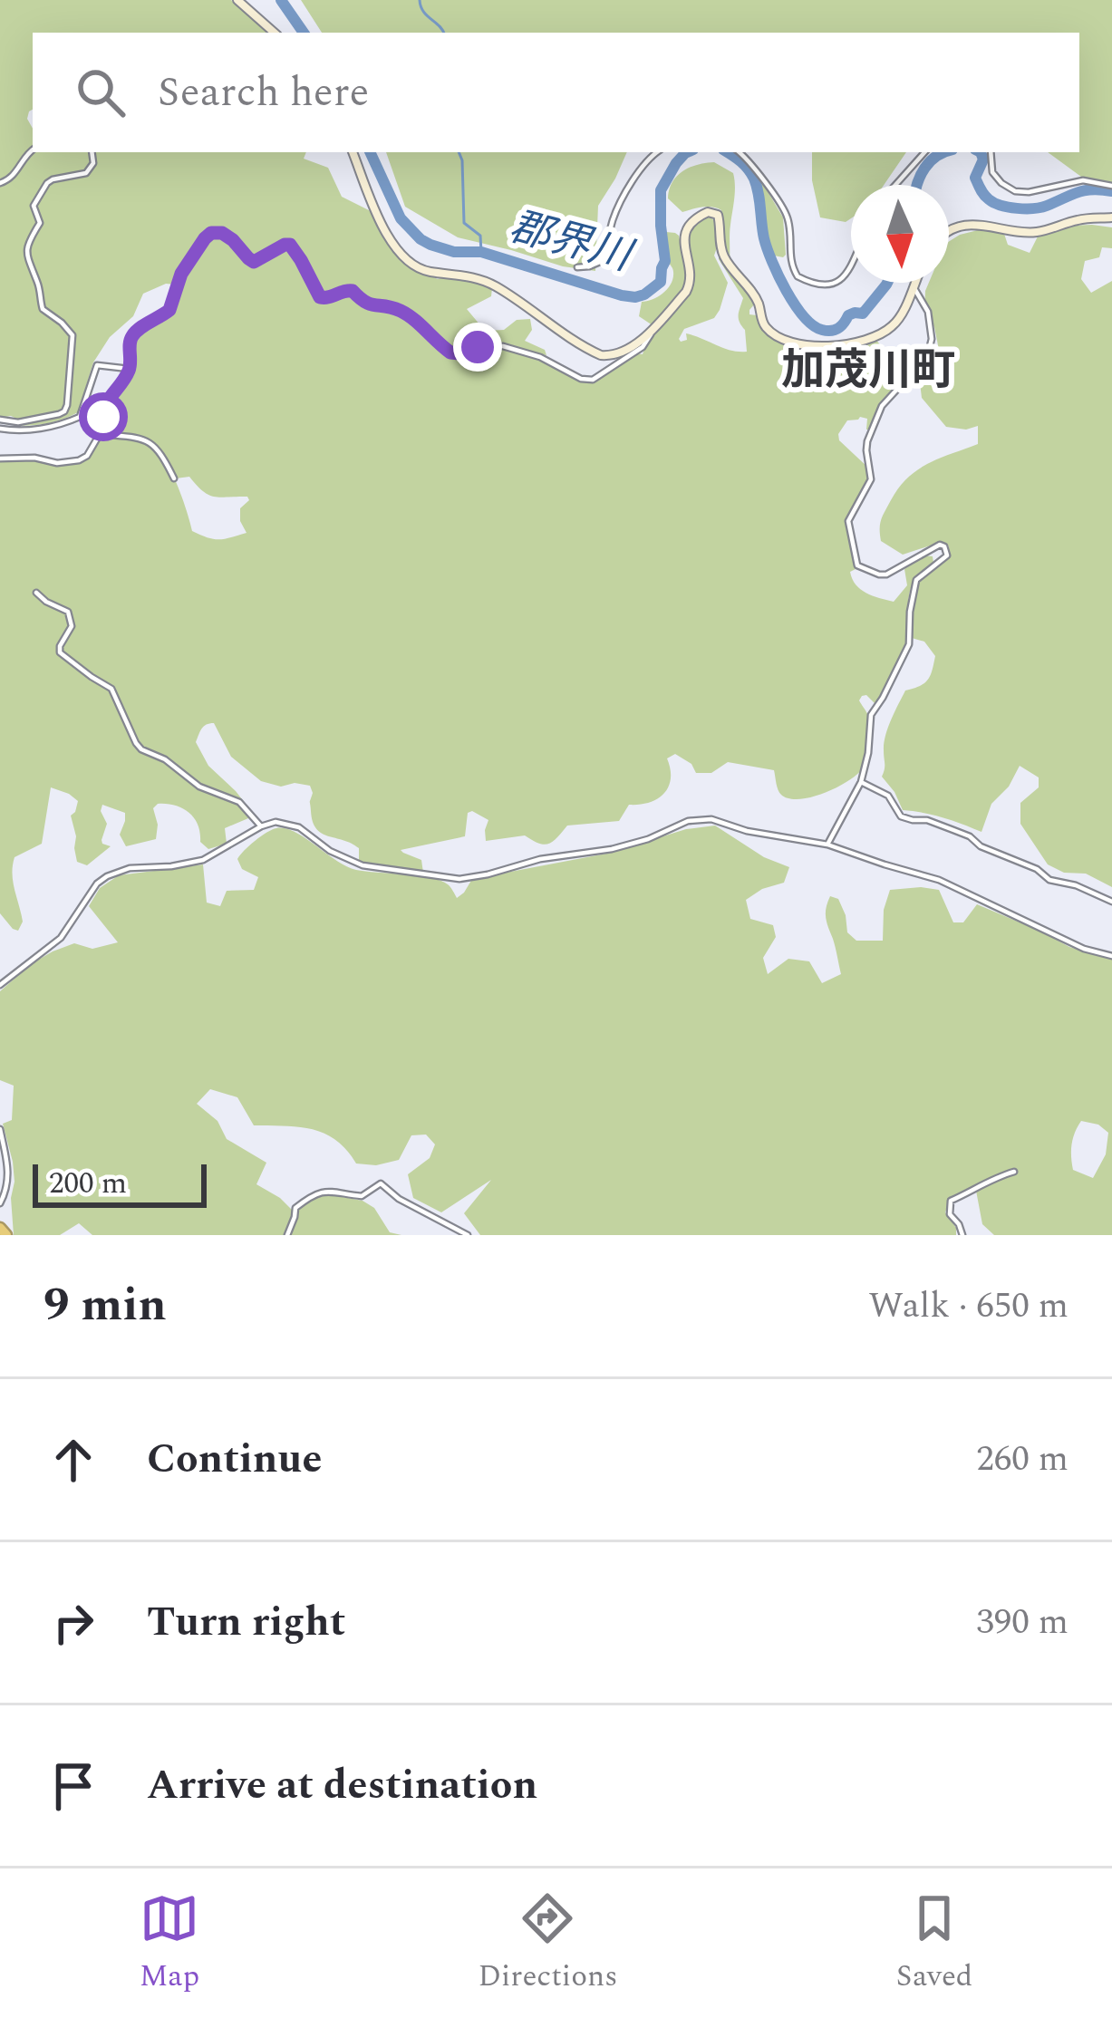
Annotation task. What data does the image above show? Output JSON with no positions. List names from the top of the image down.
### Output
{
  "districts": ["加茂川町"],
  "water": ["郡界川"],
  "scale_bar": "200 m",
  "north": "bottom",
  "page": {
    "search": "Search here",
    "scale": "200 m",
    "heading": ["9 min", "Walk · 650 m"],
    "list": [
      ["Continue", "260 m"],
      ["Turn right", "390 m"],
      "Arrive at destination"
    ],
    "nav": ["Map", "Directions", "Saved"]
  }
}
